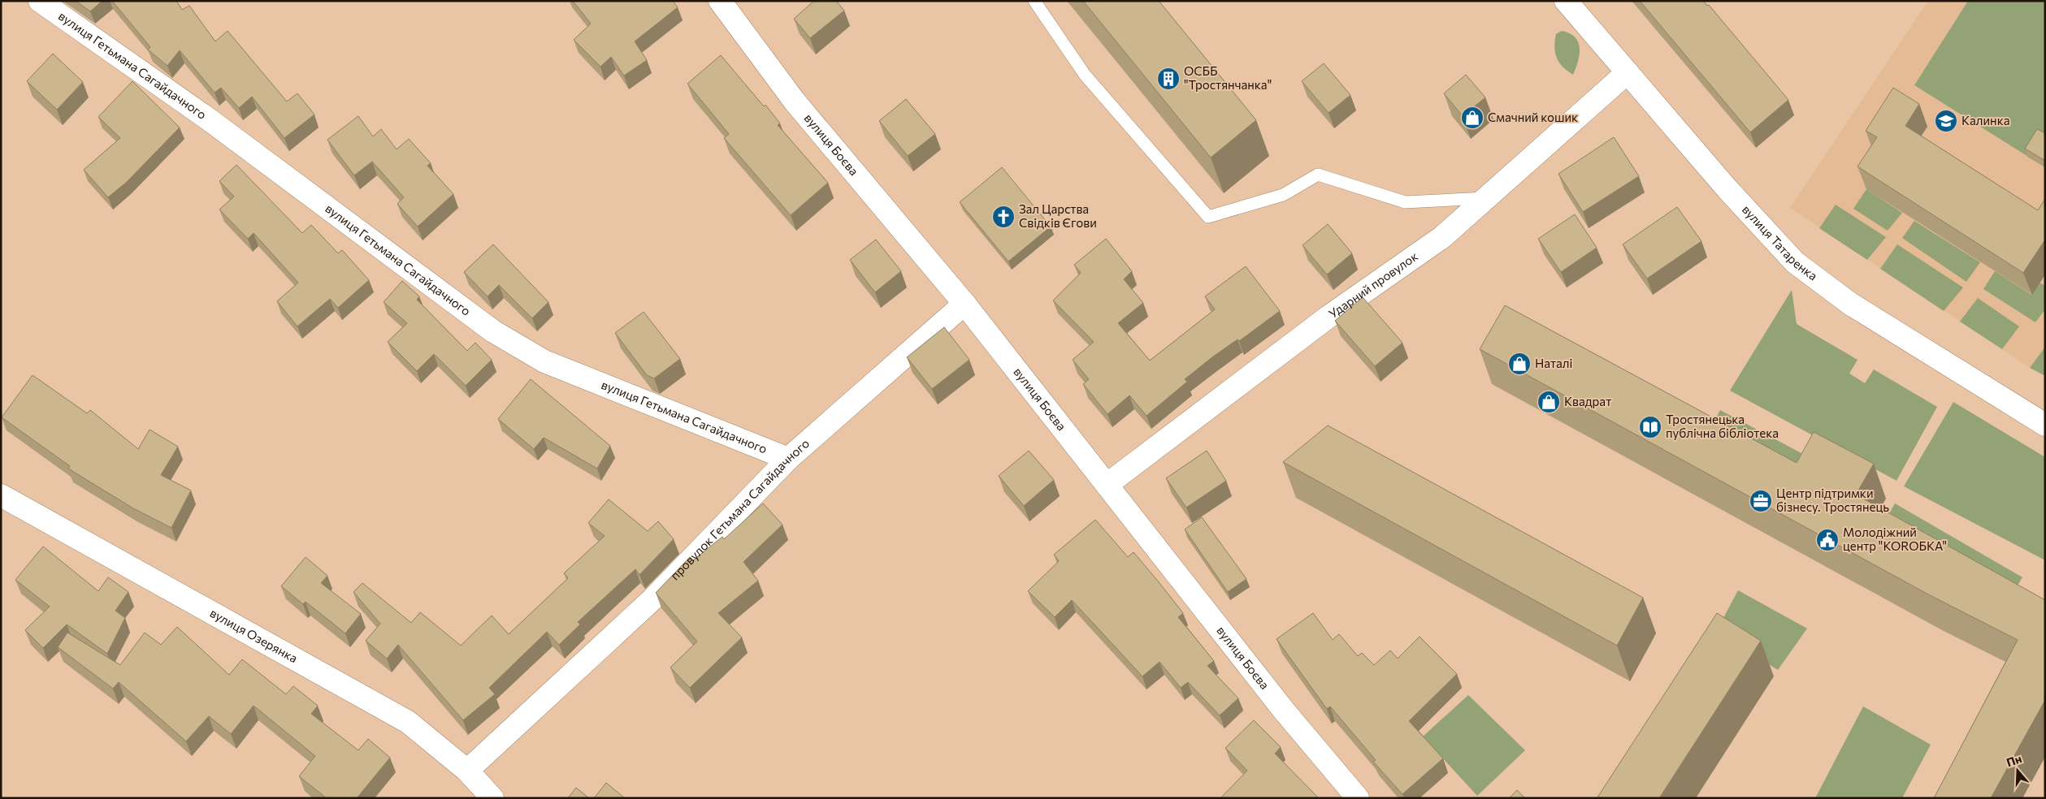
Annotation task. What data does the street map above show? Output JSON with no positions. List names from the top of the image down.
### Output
{
  "streets": {
    "street": [
      "вулиця Гетьмана Сагайдачного",
      "вулиця Боєва",
      "вулиця Татаренка",
      "Ударний провулок",
      "провулок Гетьмана Сагайдачного",
      "вулиця Озерянка"
    ]
  },
  "crossings": [
    ["вулиця Гетьмана Сагайдачного", "провулок Гетьмана Сагайдачного"],
    ["вулиця Боєва", "Ударний провулок"],
    ["вулиця Боєва", "провулок Гетьмана Сагайдачного"],
    ["вулиця Татаренка", "Ударний провулок"],
    ["провулок Гетьмана Сагайдачного", "вулиця Озерянка"]
  ],
  "places": {
    "building": ["ОСББ \"Тростянчанка\""],
    "shop": ["Смачний кошик", "Наталі", "Квадрат"],
    "school or university": ["Калинка"],
    "church": ["Зал Царства Свідків Єгови"],
    "library": ["Тростянецька публічна бібліотека"],
    "office": ["Центр підтримки бізнесу. Тростянець"],
    "public building": ["Молодіжний центр \"КОRОБКА\""]
  },
  "north": "top"
}
